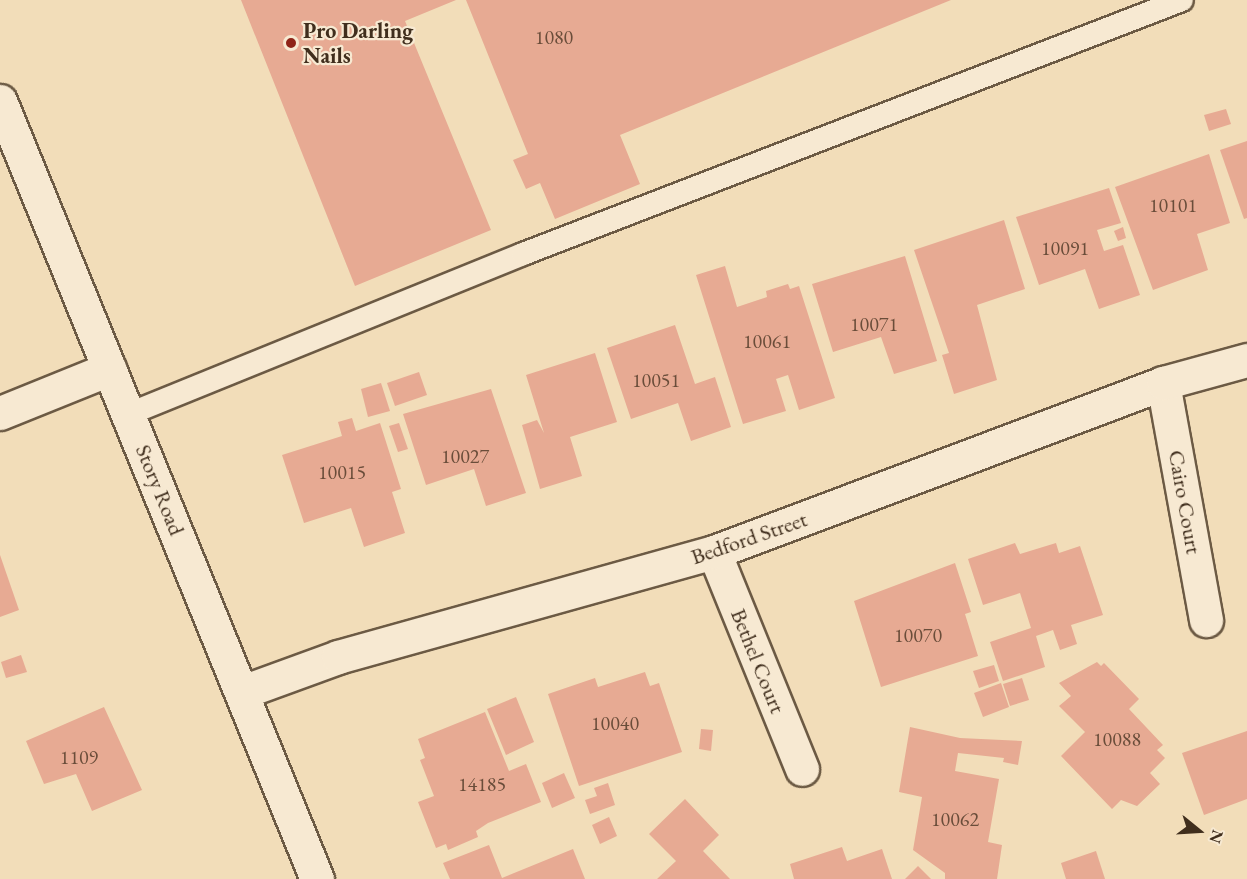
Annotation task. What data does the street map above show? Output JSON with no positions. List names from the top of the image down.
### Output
{
  "streets": {
    "street": [
      "Story Road",
      "Cairo Court",
      "Bedford Street",
      "Bethel Court"
    ]
  },
  "crossings": [
    ["Story Road", "Bedford Street"],
    ["Cairo Court", "Bedford Street"],
    ["Bedford Street", "Bethel Court"]
  ],
  "places": ["Pro Darling Nails"],
  "house_numbers": [
    "1080",
    "10101",
    "10091",
    "10071",
    "10061",
    "10051",
    "10027",
    "10015",
    "10070",
    "10040",
    "10088",
    "1109",
    "14185",
    "10062"
  ],
  "north": "right"
}
